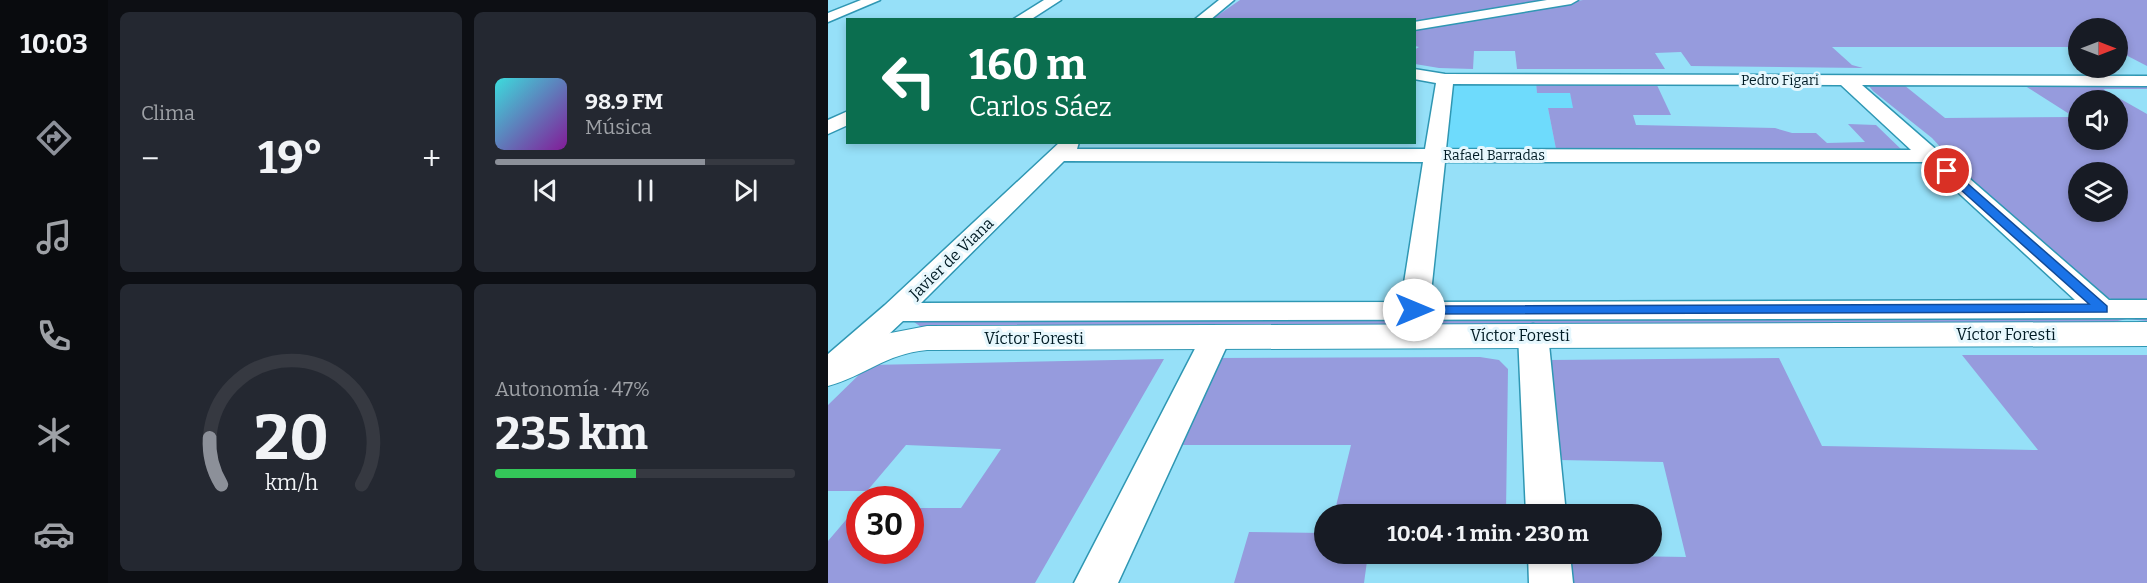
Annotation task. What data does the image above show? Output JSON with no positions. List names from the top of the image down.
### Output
{
  "streets": {
    "street": [
      "Pedro Figari",
      "Rafael Barradas",
      "Javier de Viana",
      "Víctor Foresti"
    ]
  },
  "crossings": [
    ["Rafael Barradas", "Javier de Viana"],
    ["Javier de Viana", "Víctor Foresti"]
  ],
  "north": "right",
  "page": {
    "tabs": "10:03",
    "tile": [
      "Clima",
      ["Autonomía · 47%", "235 km"]
    ],
    "turn": ["160 m", "Carlos Sáez"],
    "song": ["98.9 FM", "Música"],
    "heat": ["−", "19°", "+"],
    "limit": "30",
    "trip": "10:04 · 1 min · 230 m",
    "gauge": ["20", "km/h"]
  }
}
